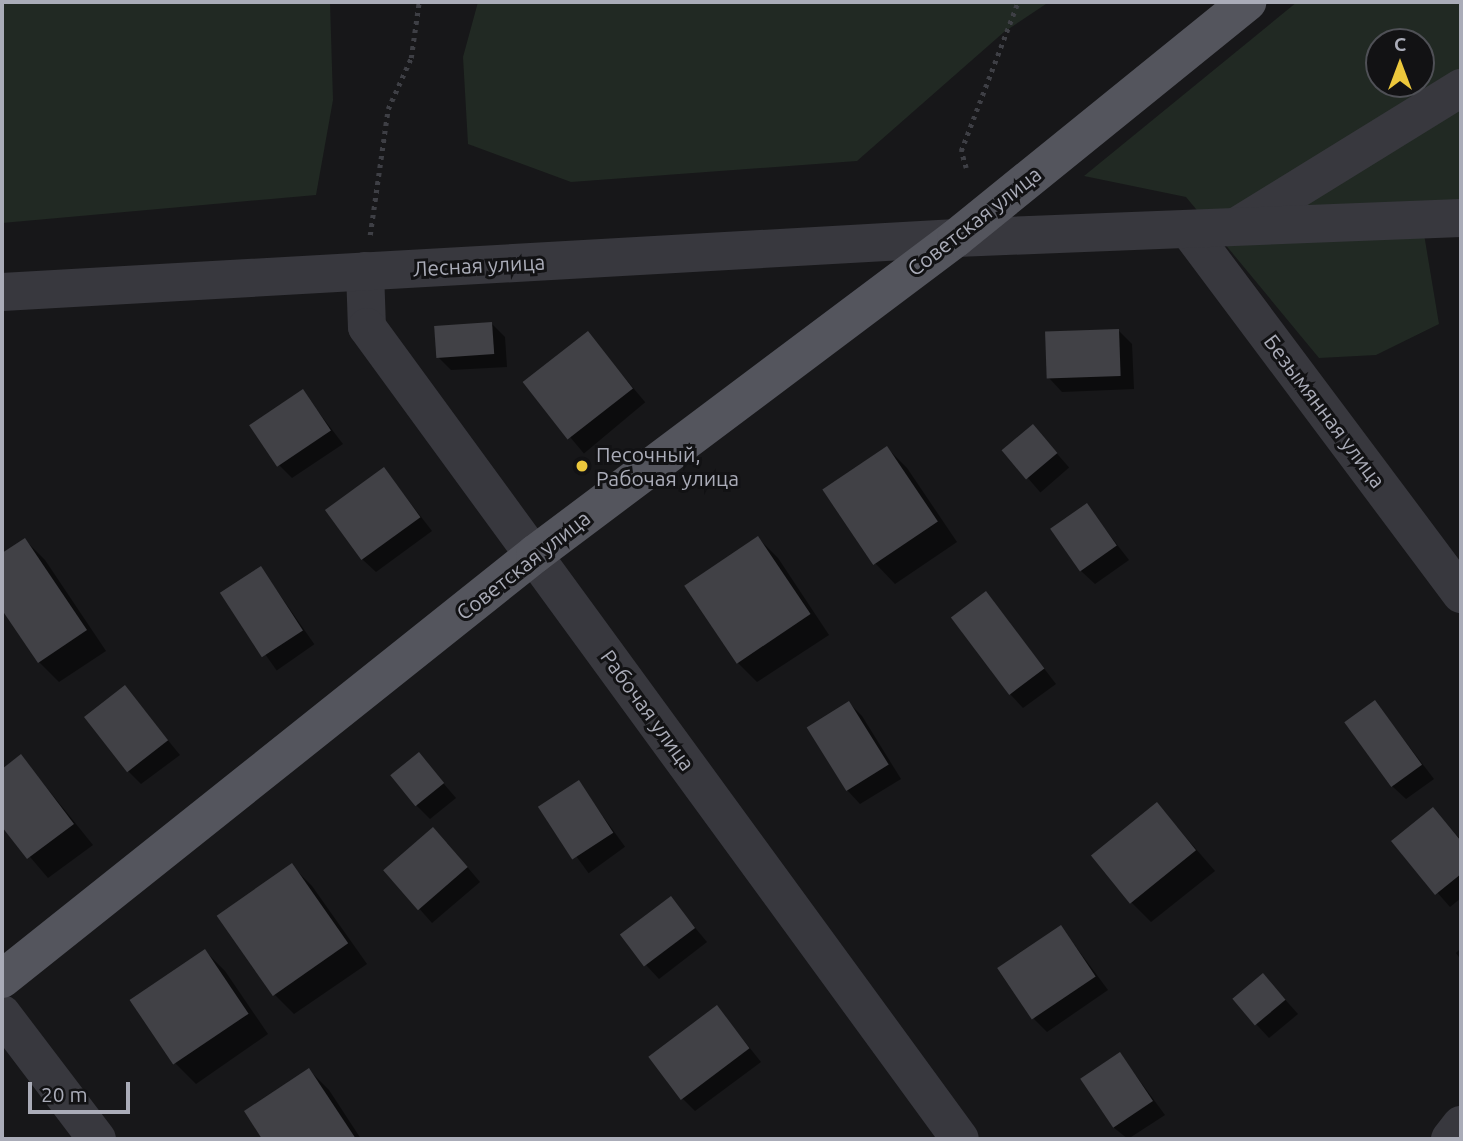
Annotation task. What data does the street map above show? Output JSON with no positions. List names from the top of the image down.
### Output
{
  "streets": {
    "main road": ["Советская улица"],
    "street": ["Лесная улица", "Безымянная улица", "Рабочая улица"]
  },
  "crossings": [
    ["Советская улица", "Лесная улица"],
    ["Советская улица", "Рабочая улица"],
    ["Лесная улица", "Безымянная улица"],
    ["Лесная улица", "Рабочая улица"]
  ],
  "places": ["Песочный, Рабочая улица"],
  "scale_bar": "20 m",
  "north": "top"
}
